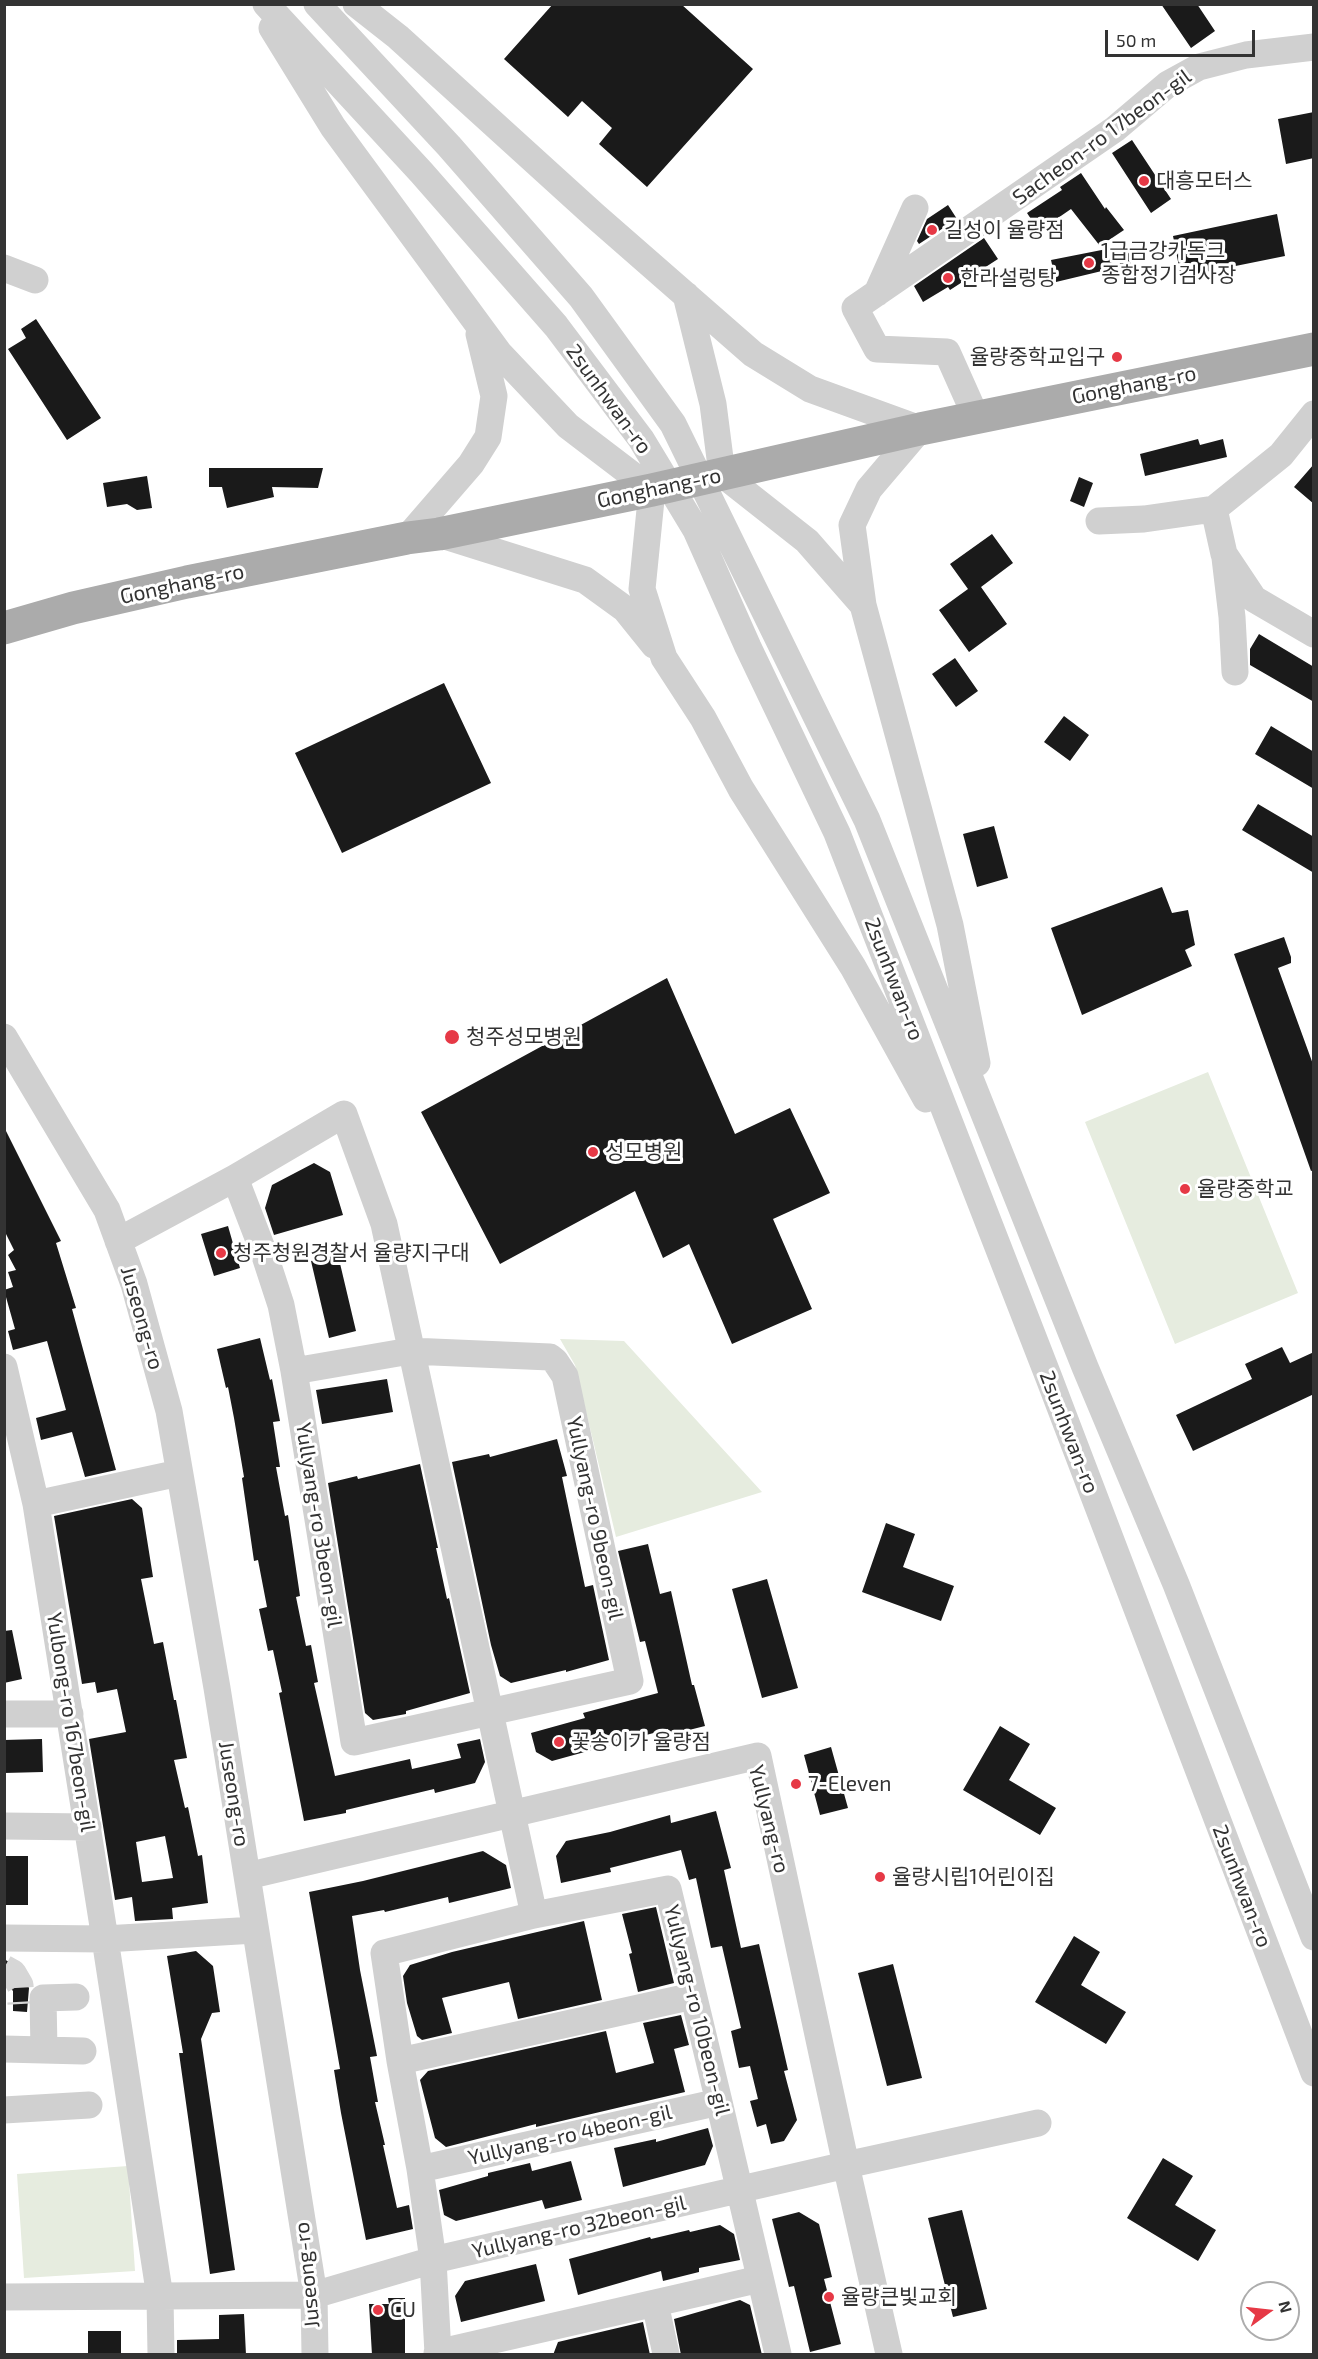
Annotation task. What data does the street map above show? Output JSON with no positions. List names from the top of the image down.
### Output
{
  "streets": {
    "main road": ["Gonghang-ro"],
    "street": [
      "Sacheon-ro 17beon-gil",
      "2sunhwan-ro",
      "Juseong-ro",
      "Yullyang-ro 9beon-gil",
      "Yullyang-ro 3beon-gil",
      "Yulbong-ro 167beon-gil",
      "Yullyang-ro",
      "Yullyang-ro 10beon-gil",
      "Yullyang-ro 4beon-gil",
      "Yullyang-ro 32beon-gil"
    ]
  },
  "crossings": [
    ["Sacheon-ro 17beon-gil", "Gonghang-ro"],
    ["Juseong-ro", "Yullyang-ro 9beon-gil"],
    ["Juseong-ro", "Yullyang-ro 3beon-gil"],
    ["Juseong-ro", "Yullyang-ro"],
    ["Juseong-ro", "Yullyang-ro 32beon-gil"],
    ["Yullyang-ro 9beon-gil", "Yullyang-ro 3beon-gil"],
    ["Yulbong-ro 167beon-gil", "Yullyang-ro 32beon-gil"],
    ["Yullyang-ro", "Yullyang-ro 32beon-gil"],
    ["Yullyang-ro 10beon-gil", "Yullyang-ro 4beon-gil"],
    ["Yullyang-ro 10beon-gil", "Yullyang-ro 32beon-gil"]
  ],
  "places": [
    "대흥모터스",
    "길성이 율량점",
    "1급금강카독크 종합정기검사장",
    "한라설렁탕",
    "율량중학교입구",
    "청주성모병원",
    "성모병원",
    "율량중학교",
    "청주청원경찰서 율량지구대",
    "꽃송이가 율량점",
    "7-Eleven",
    "율량시립1어린이집",
    "율량큰빛교회",
    "CU"
  ],
  "scale_bar": "50 m",
  "north": "right"
}
